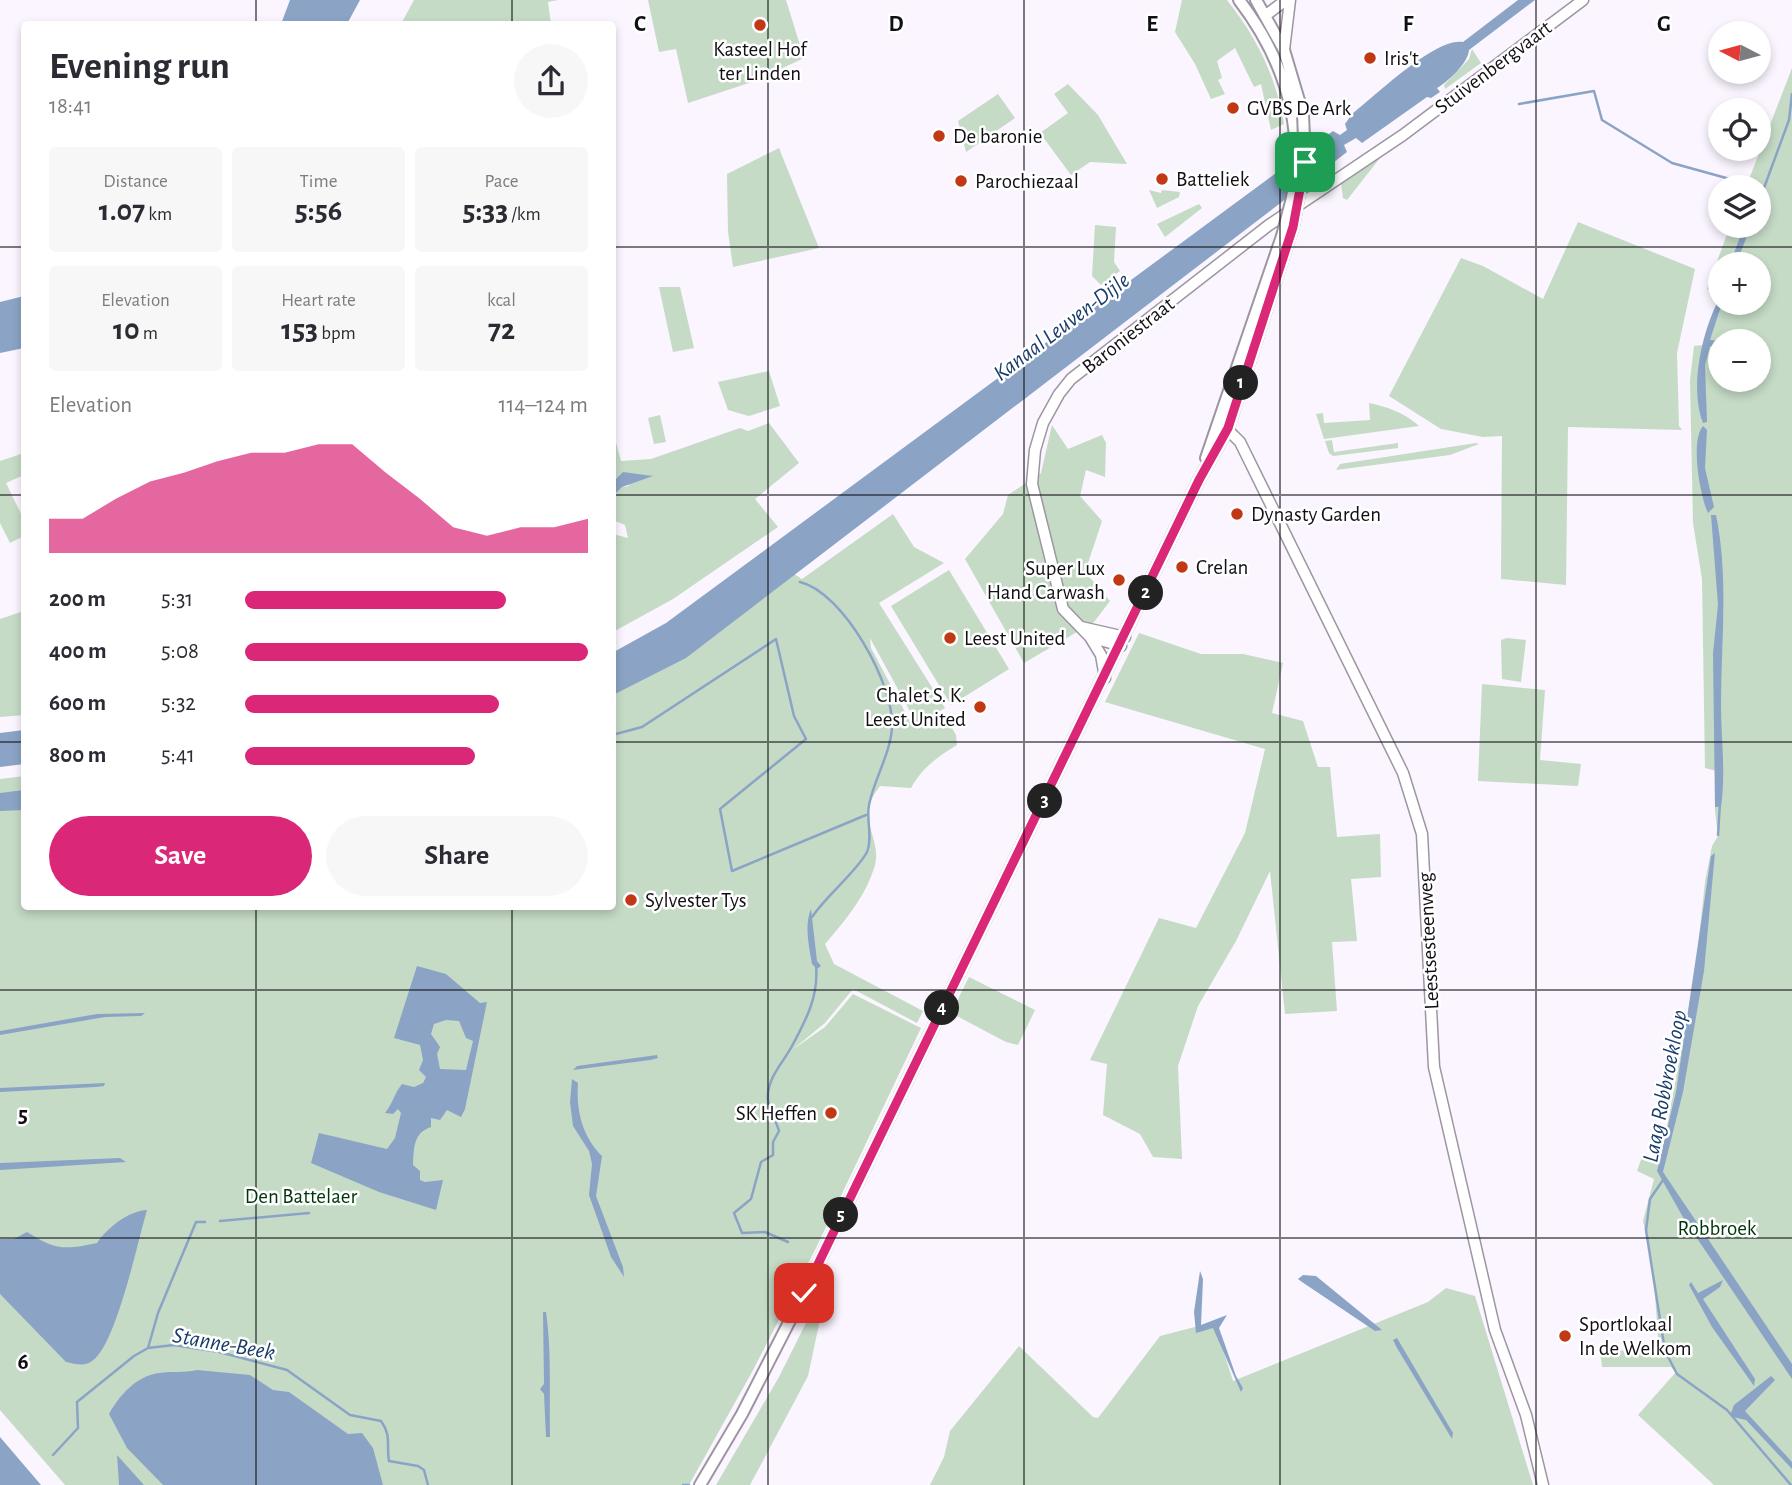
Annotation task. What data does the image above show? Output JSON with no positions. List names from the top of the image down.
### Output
{
  "streets": {
    "main road": ["Stuivenbergvaart", "Baroniestraat", "Leestsesteenweg"]
  },
  "crossings": [
    ["Stuivenbergvaart", "Baroniestraat"]
  ],
  "water": ["Kanaal Leuven-Dijle", "Laag Robbroekloop", "Stanne-Beek"],
  "parks": ["Den Battelaer", "Robbroek"],
  "places": [
    "Kasteel Hof ter Linden",
    "Iris't",
    "GVBS De Ark",
    "De baronie",
    "Batteliek",
    "Parochiezaal",
    "Dynasty Garden",
    "Crelan",
    "Super Lux Hand Carwash",
    "Leest United",
    "Chalet S. K. Leest United",
    "Sylvester Tys",
    "SK Heffen",
    "Sportlokaal In de Welkom"
  ],
  "north": "left",
  "page": {
    "map_buttons": ["+", "−"],
    "heading": ["Evening run", "18:41"],
    "stats": [
      ["Distance", "1.07 km"],
      ["Time", "5:56"],
      ["Pace", "5:33 /km"],
      ["Elevation", "10 m"],
      ["Heart rate", "153 bpm"],
      ["kcal", "72"]
    ],
    "pins": [
      "1",
      "2",
      "3",
      "4",
      "5"
    ],
    "chart": ["Elevation", "114–124 m"],
    "list": [
      {
        "name": "200 m",
        "note": "5:31"
      },
      {
        "name": "400 m",
        "note": "5:08"
      },
      {
        "name": "600 m",
        "note": "5:32"
      },
      {
        "name": "800 m",
        "note": "5:41"
      }
    ],
    "buttons": ["Save", "Share"]
  },
  "grid": {
    "columns": [
      "C",
      "D",
      "E",
      "F",
      "G"
    ],
    "rows": ["5", "6"]
  }
}
